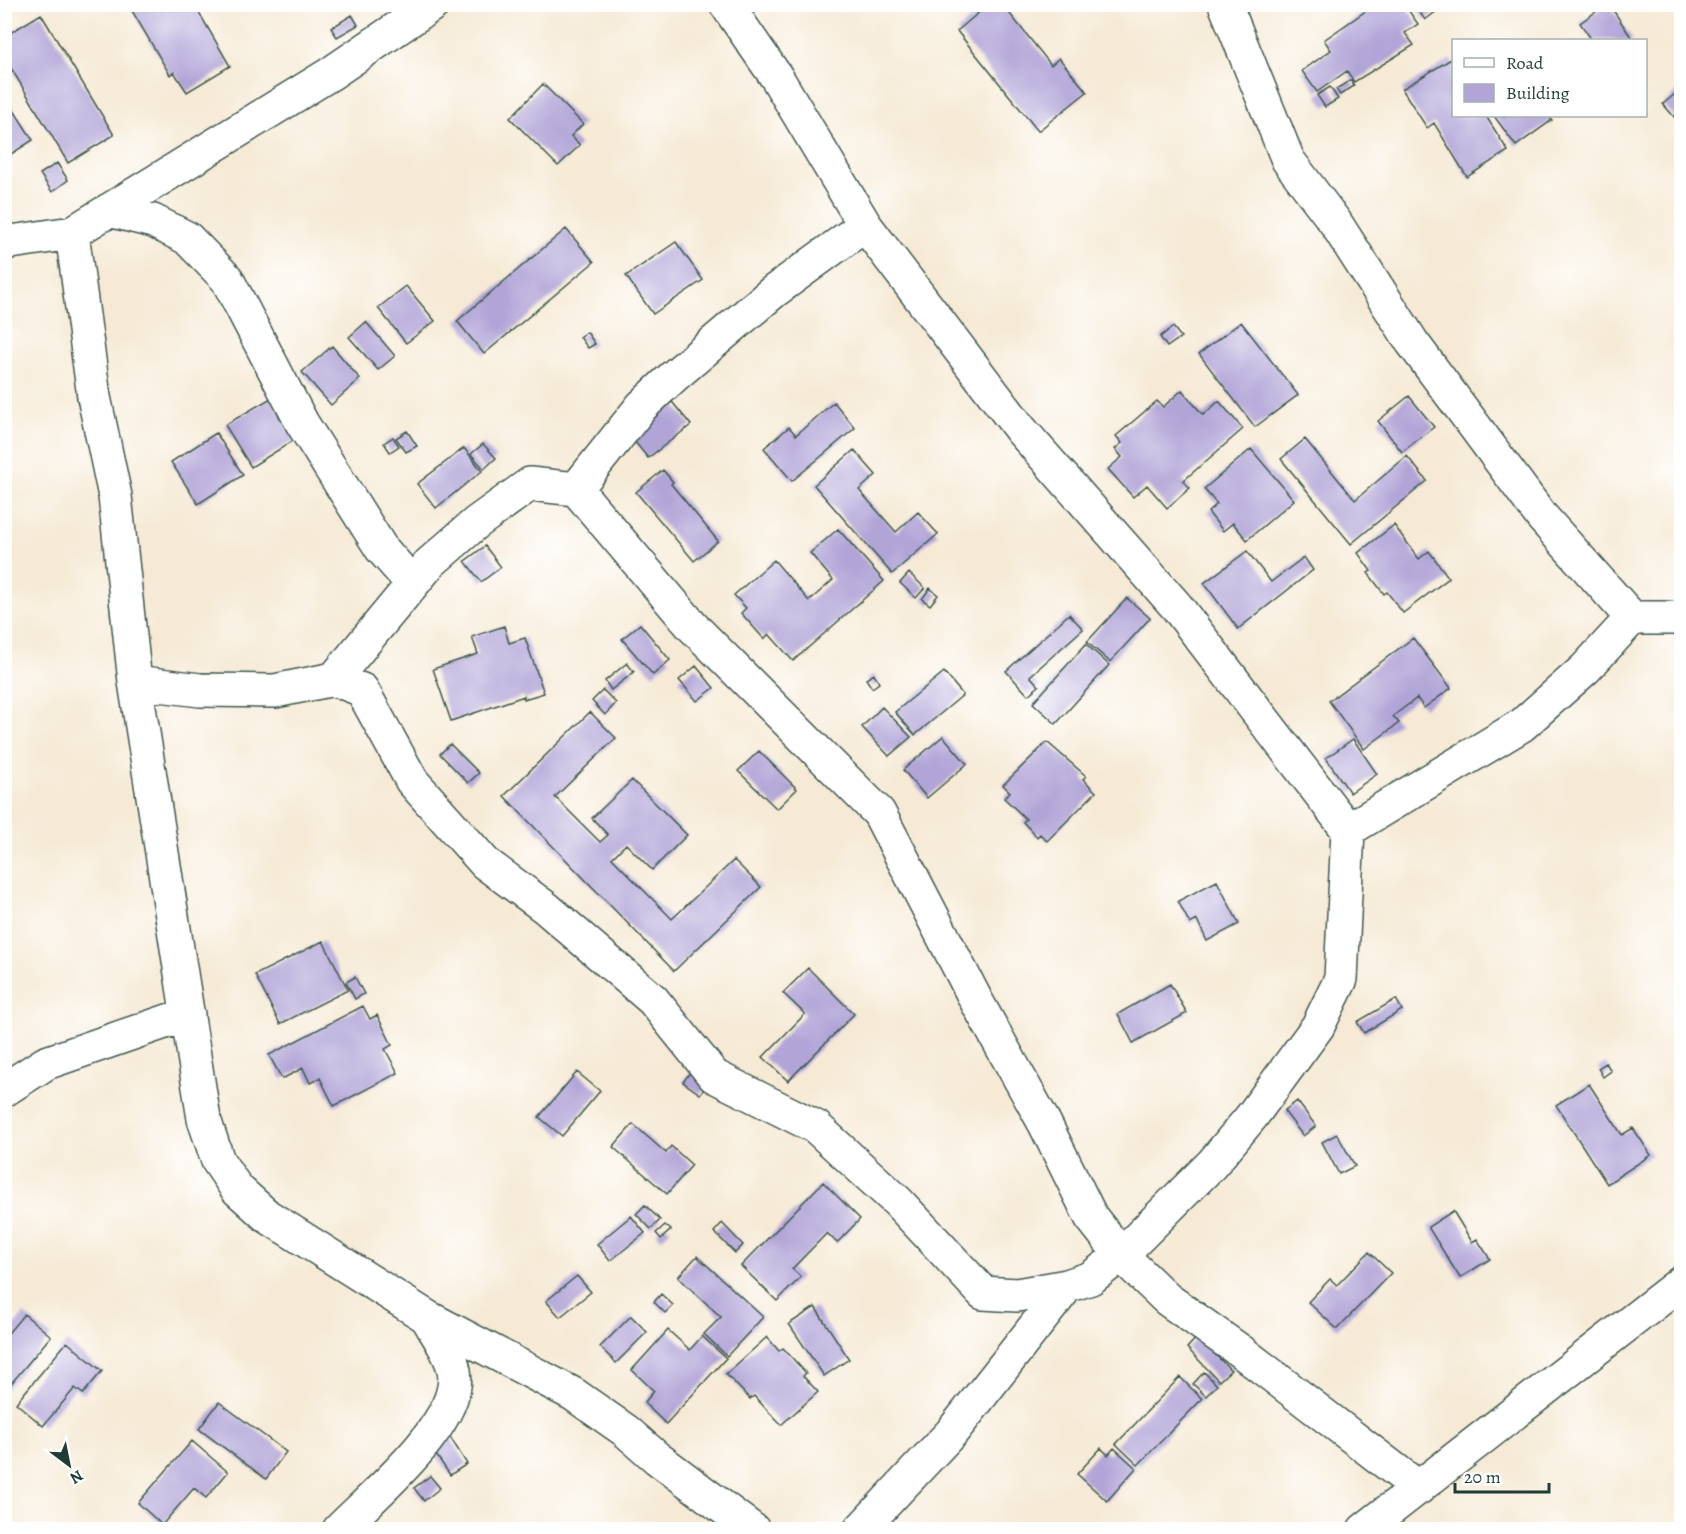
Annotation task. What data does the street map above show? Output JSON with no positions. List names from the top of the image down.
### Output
{
  "legend": ["Road", "Building"],
  "scale_bar": "20 m",
  "north": "bottom right"
}
